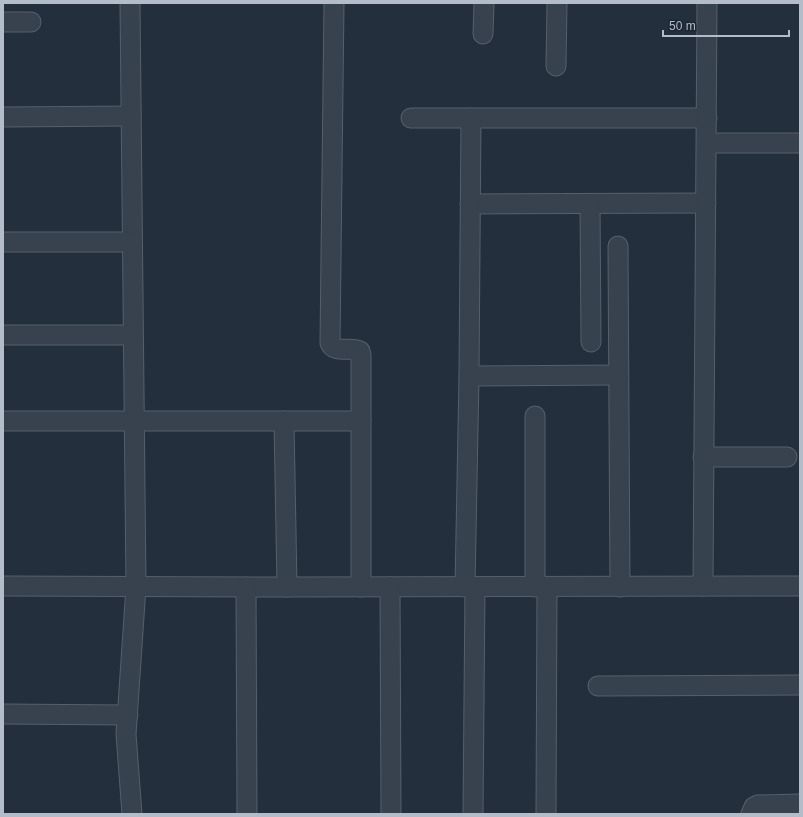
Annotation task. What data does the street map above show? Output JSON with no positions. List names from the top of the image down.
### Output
{
  "scale_bar": "50 m"
}
